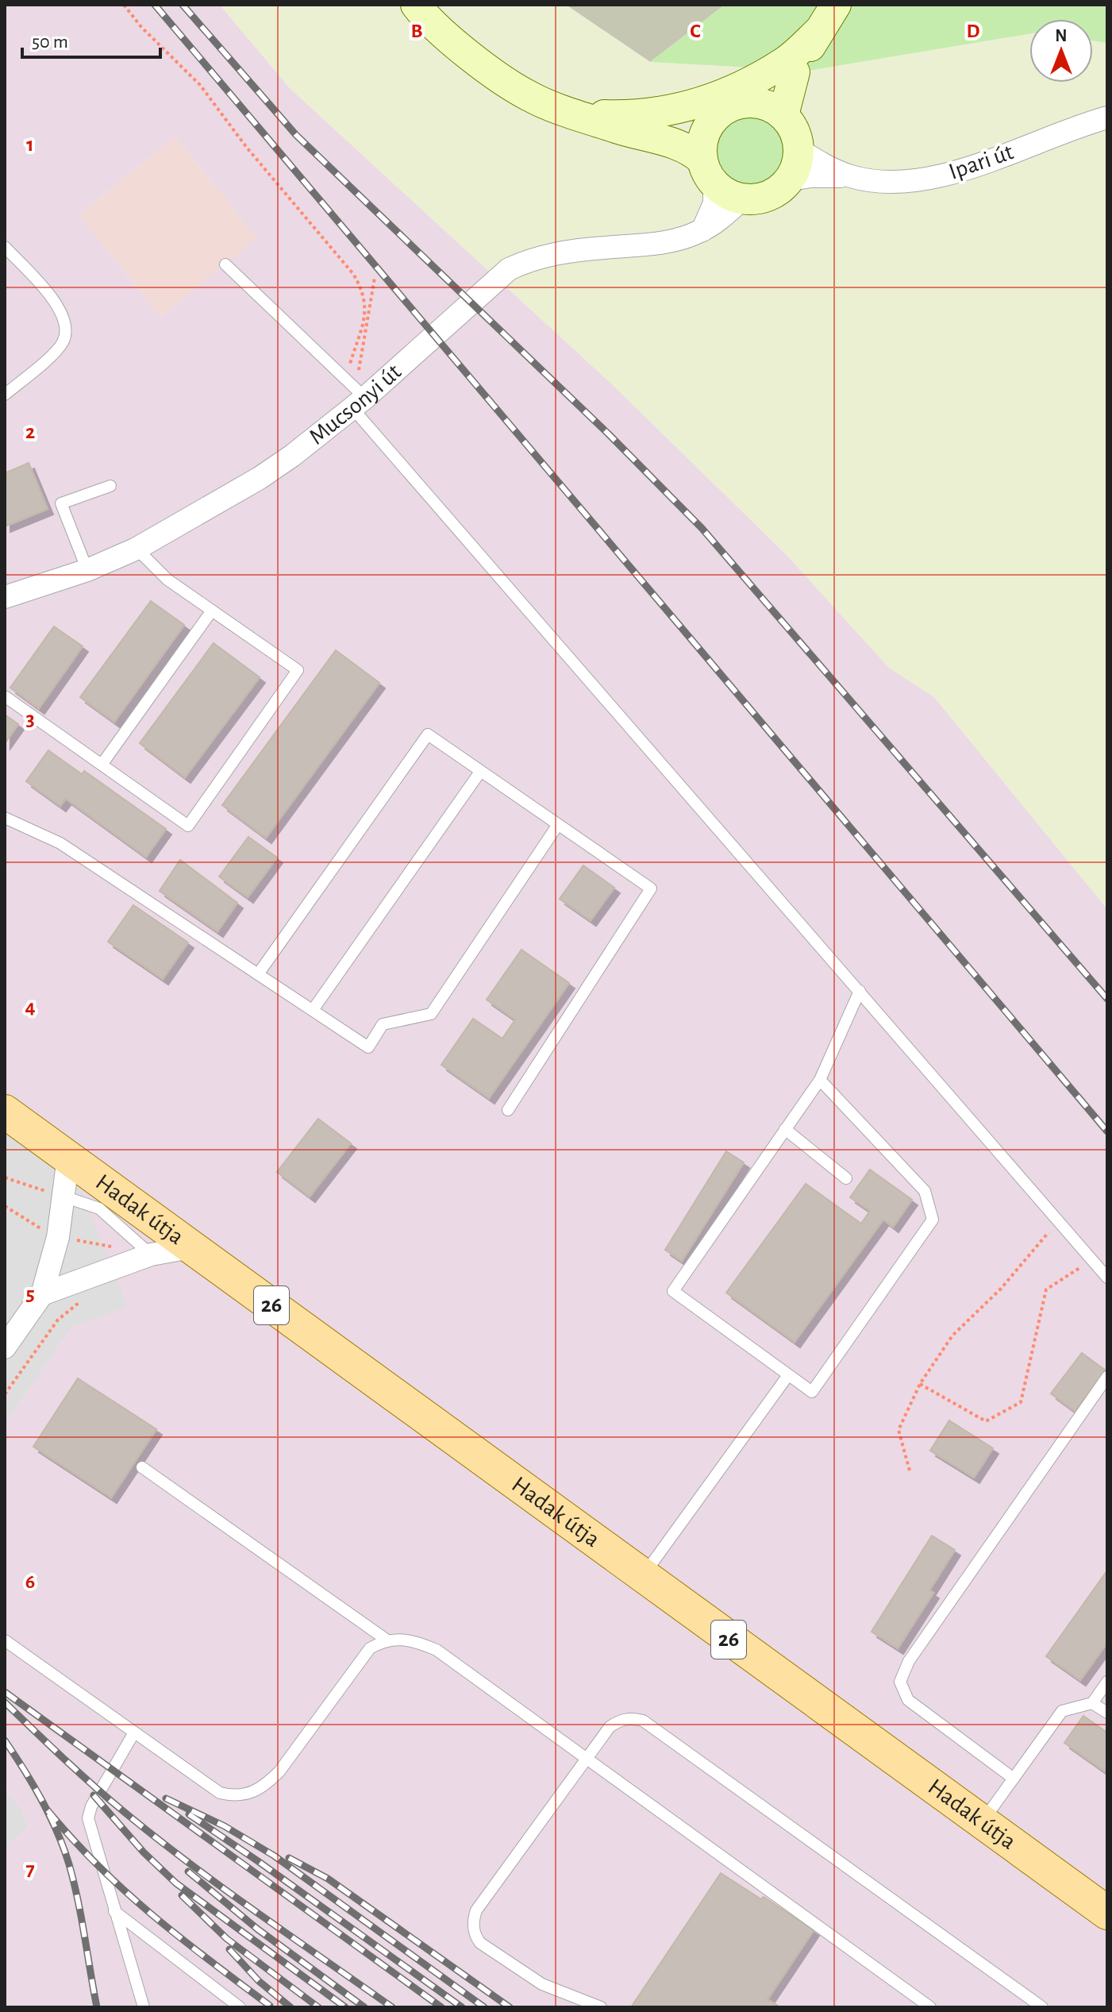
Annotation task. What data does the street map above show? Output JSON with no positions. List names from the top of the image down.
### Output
{
  "streets": {
    "main road": ["Hadak útja", "26"],
    "street": ["Ipari út", "Mucsonyi út"]
  },
  "crossings": [
    ["Ipari út", "Mucsonyi út"]
  ],
  "scale_bar": "50 m",
  "north": "top",
  "grid": {
    "columns": ["B", "C", "D"],
    "rows": [
      "1",
      "2",
      "3",
      "4",
      "5",
      "6",
      "7"
    ]
  }
}
